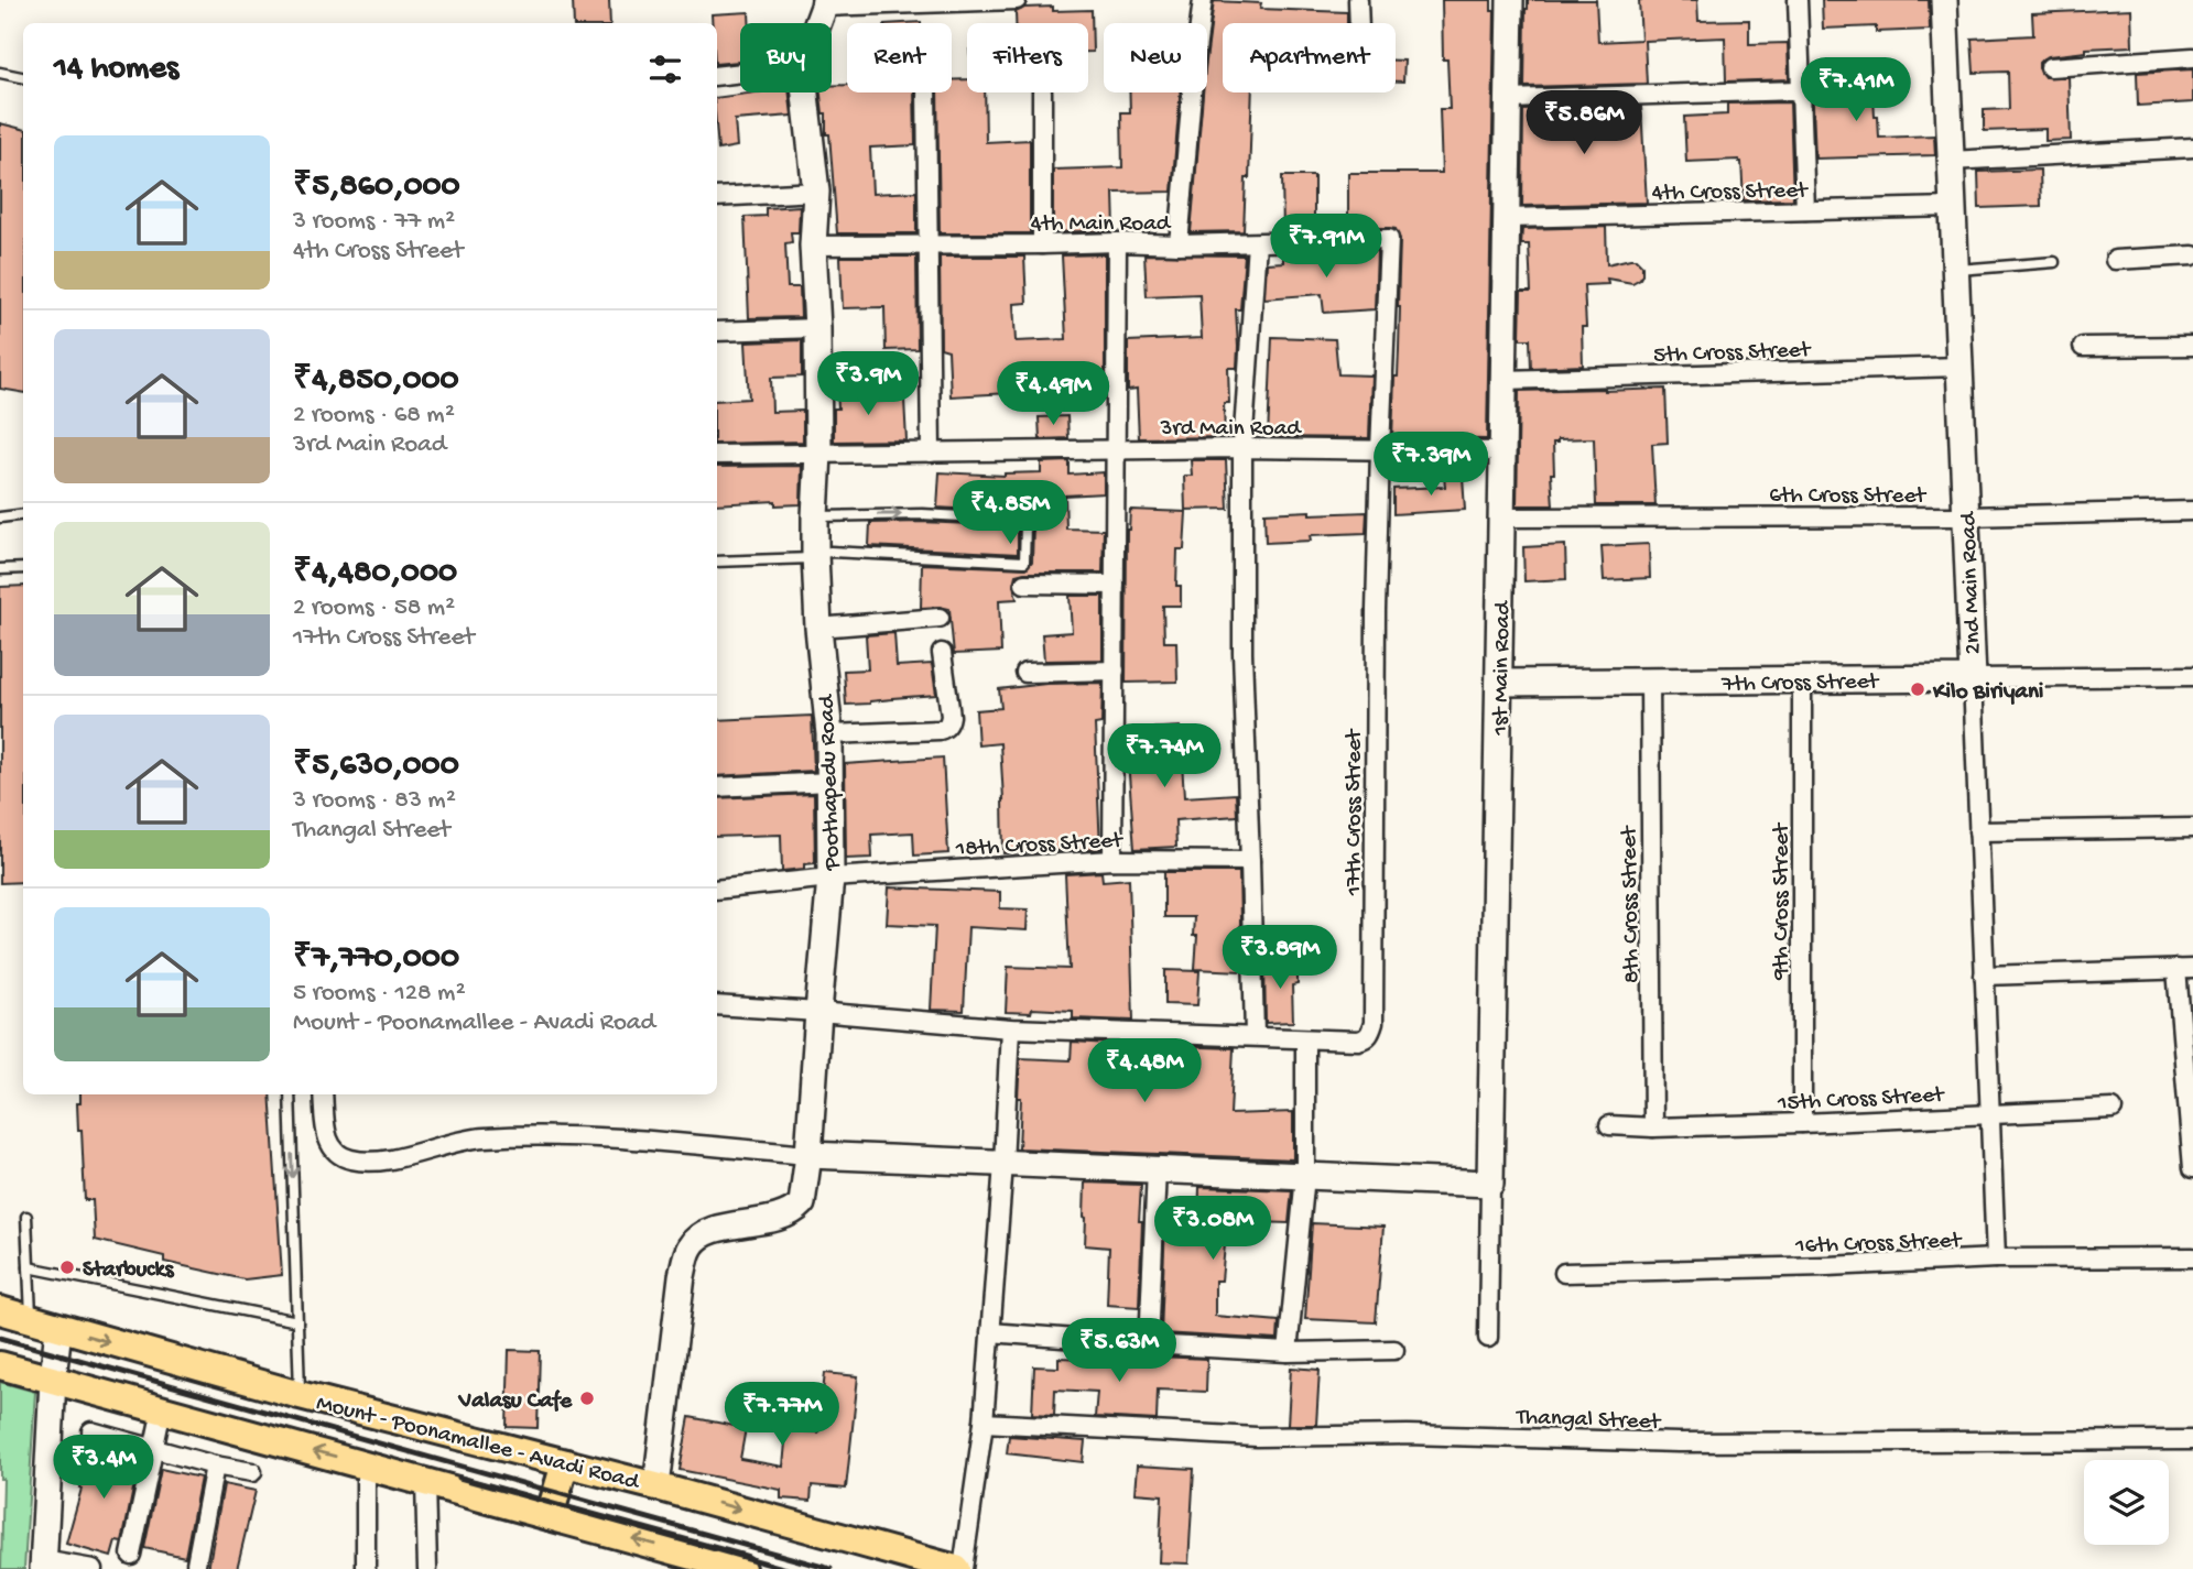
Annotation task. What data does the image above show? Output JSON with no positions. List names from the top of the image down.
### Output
{
  "streets": {
    "main road": ["Mount - Poonamallee - Avadi Road"],
    "street": [
      "4th Cross Street",
      "4th Main Road",
      "5th Cross Street",
      "3rd Main Road",
      "6th Cross Street",
      "2nd Main Road",
      "1st Main Road",
      "7th Cross Street",
      "Poothapedu Road",
      "17th Cross Street",
      "18th Cross Street",
      "9th Cross Street",
      "8th Cross Street",
      "15th Cross Street",
      "16th Cross Street",
      "Thangal Street"
    ]
  },
  "crossings": [
    ["4th Cross Street", "2nd Main Road"],
    ["4th Cross Street", "1st Main Road"],
    ["4th Main Road", "3rd Main Road"],
    ["4th Main Road", "Poothapedu Road"],
    ["4th Main Road", "17th Cross Street"],
    ["5th Cross Street", "2nd Main Road"],
    ["5th Cross Street", "1st Main Road"],
    ["3rd Main Road", "1st Main Road"],
    ["3rd Main Road", "Poothapedu Road"],
    ["3rd Main Road", "17th Cross Street"],
    ["6th Cross Street", "2nd Main Road"],
    ["6th Cross Street", "1st Main Road"],
    ["2nd Main Road", "7th Cross Street"],
    ["2nd Main Road", "15th Cross Street"],
    ["2nd Main Road", "16th Cross Street"],
    ["1st Main Road", "7th Cross Street"],
    ["7th Cross Street", "9th Cross Street"],
    ["7th Cross Street", "8th Cross Street"],
    ["Poothapedu Road", "17th Cross Street"],
    ["Poothapedu Road", "18th Cross Street"],
    ["Poothapedu Road", "Mount - Poonamallee - Avadi Road"],
    ["9th Cross Street", "15th Cross Street"],
    ["8th Cross Street", "15th Cross Street"]
  ],
  "places": ["Kilo Biriyani", "Starbucks", "Valasu Cafe"],
  "page": {
    "chip": [
      "Buy",
      "Rent",
      "Filters",
      "New",
      "Apartment"
    ],
    "heading": "14 homes",
    "price": [
      "₹7.41M",
      "₹5.86M",
      "₹7.91M",
      "₹3.9M",
      "₹4.49M",
      "₹7.39M",
      "₹4.85M",
      "₹7.74M",
      "₹3.89M",
      "₹4.48M",
      "₹3.08M",
      "₹5.63M",
      "₹7.77M",
      "₹3.4M"
    ],
    "list": [
      {
        "name": "₹5,860,000",
        "note": "3 rooms · 77 m² · 4th Cross Street"
      },
      {
        "name": "₹4,850,000",
        "note": "2 rooms · 68 m² · 3rd Main Road"
      },
      {
        "name": "₹4,480,000",
        "note": "2 rooms · 58 m² · 17th Cross Street"
      },
      {
        "name": "₹5,630,000",
        "note": "3 rooms · 83 m² · Thangal Street"
      },
      {
        "name": "₹7,770,000",
        "note": "5 rooms · 128 m² · Mount - Poonamallee - Avadi Road"
      }
    ]
  }
}
